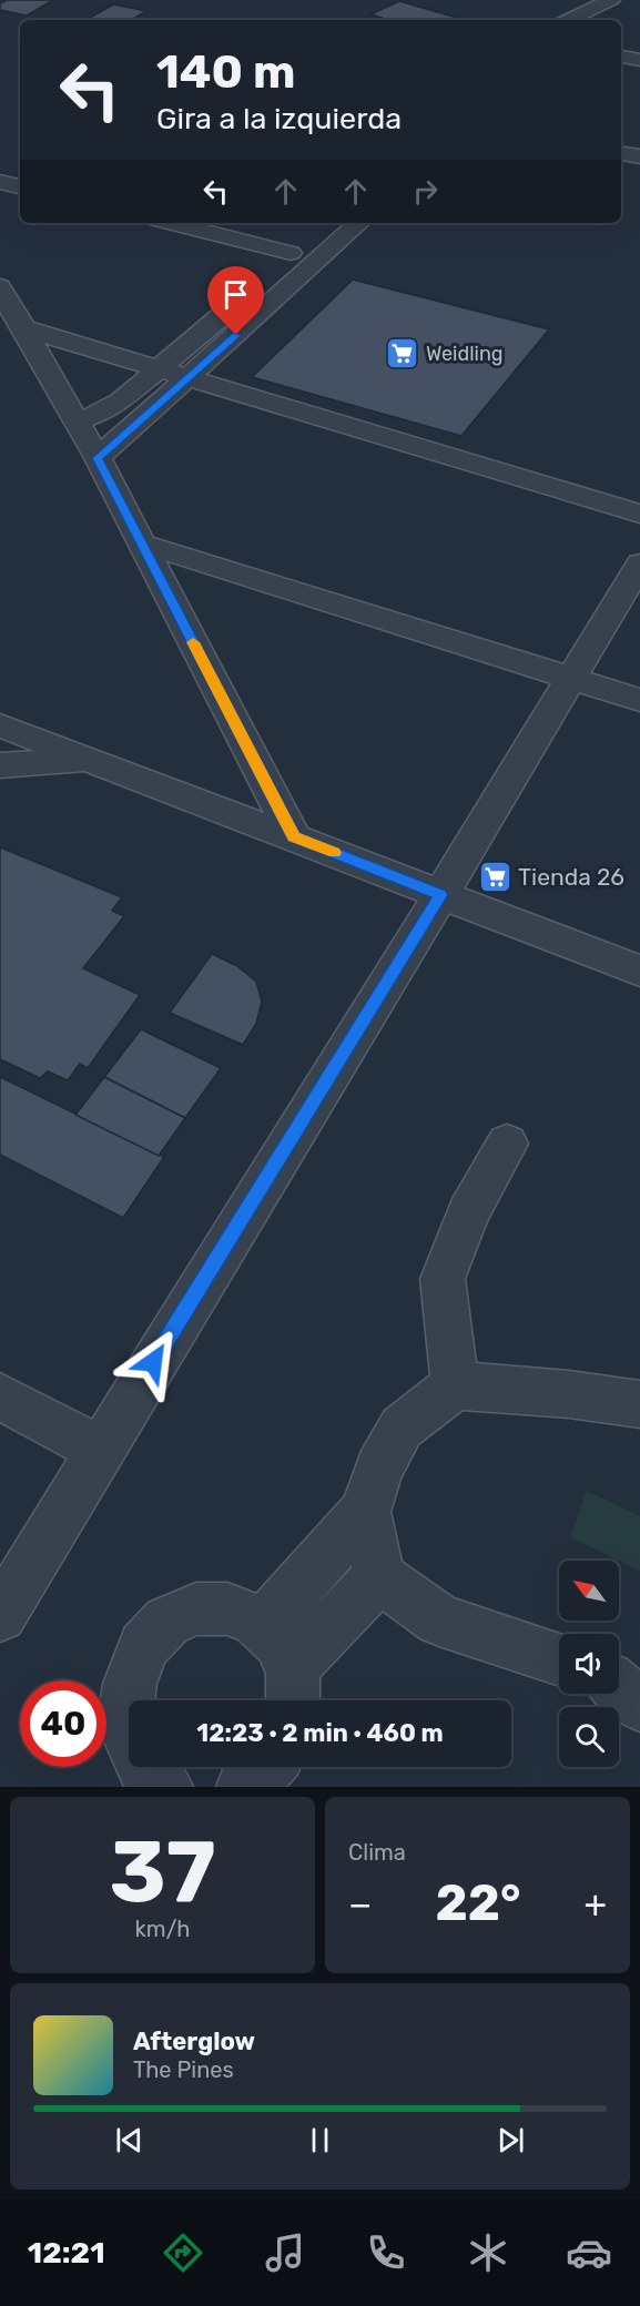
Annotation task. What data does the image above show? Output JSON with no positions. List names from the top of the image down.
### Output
{
  "places": {
    "supermarket": ["Weidling", "Tienda 26"]
  },
  "north": "top left",
  "page": {
    "turn": ["140 m", "Gira a la izquierda"],
    "limit": "40",
    "trip": "12:23 · 2 min · 460 m",
    "tile": [
      ["37", "km/h"],
      "Clima"
    ],
    "heat": ["−", "22°", "+"],
    "song": ["Afterglow", "The Pines"],
    "tabs": "12:21"
  }
}
